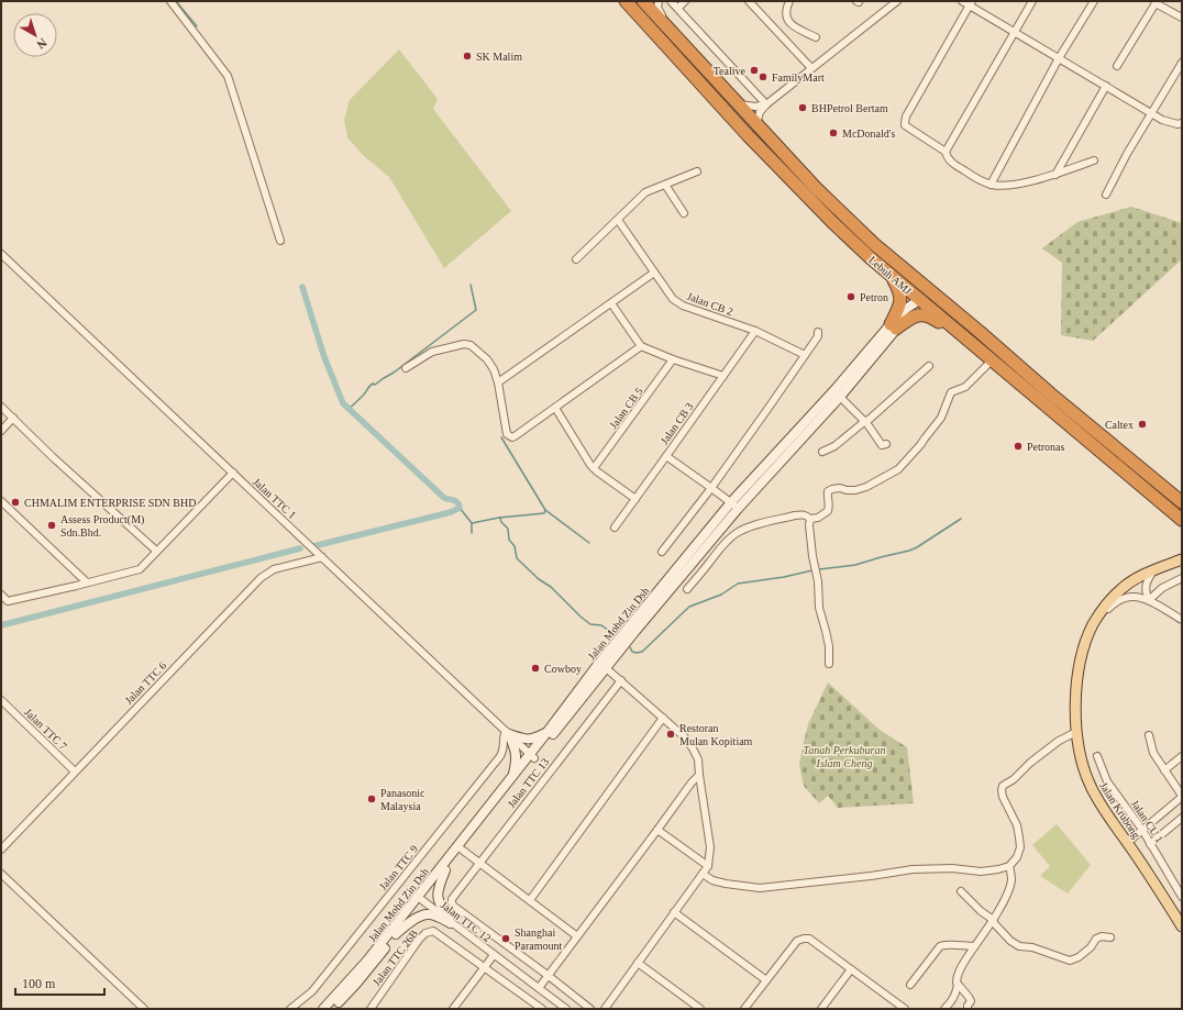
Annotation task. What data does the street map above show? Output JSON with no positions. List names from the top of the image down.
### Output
{
  "streets": {
    "highway": ["Lebuh AMJ"],
    "main road": ["Jalan Mohd Zin Dsh", "Jalan Krubong"],
    "street": [
      "Jalan CB 2",
      "Jalan CB 5",
      "Jalan CB 3",
      "Jalan TTC 1",
      "Jalan TTC 6",
      "Jalan TTC 7",
      "Jalan TTC 13",
      "Jalan CU 1",
      "Jalan TTC 9",
      "Jalan TTC 12",
      "Jalan TTC 26B"
    ]
  },
  "crossings": [
    ["Lebuh AMJ", "Jalan Mohd Zin Dsh"],
    ["Jalan CB 2", "Jalan CB 3"],
    ["Jalan TTC 1", "Jalan Mohd Zin Dsh"],
    ["Jalan TTC 1", "Jalan TTC 6"],
    ["Jalan TTC 1", "Jalan TTC 9"],
    ["Jalan Mohd Zin Dsh", "Jalan TTC 12"],
    ["Jalan TTC 6", "Jalan TTC 7"]
  ],
  "parks": ["Tanah Perkuburan Islam Cheng"],
  "places": [
    "SK Malim",
    "Tealive",
    "FamilyMart",
    "BHPetrol Bertam",
    "McDonald's",
    "Petron",
    "Caltex",
    "Petronas",
    "CHMALIM ENTERPRISE SDN BHD",
    "Assess Product(M) Sdn.Bhd.",
    "Cowboy",
    "Restoran Mulan Kopitiam",
    "Panasonic Malaysia",
    "Shanghai Paramount"
  ],
  "scale_bar": "100 m",
  "north": "bottom right"
}
